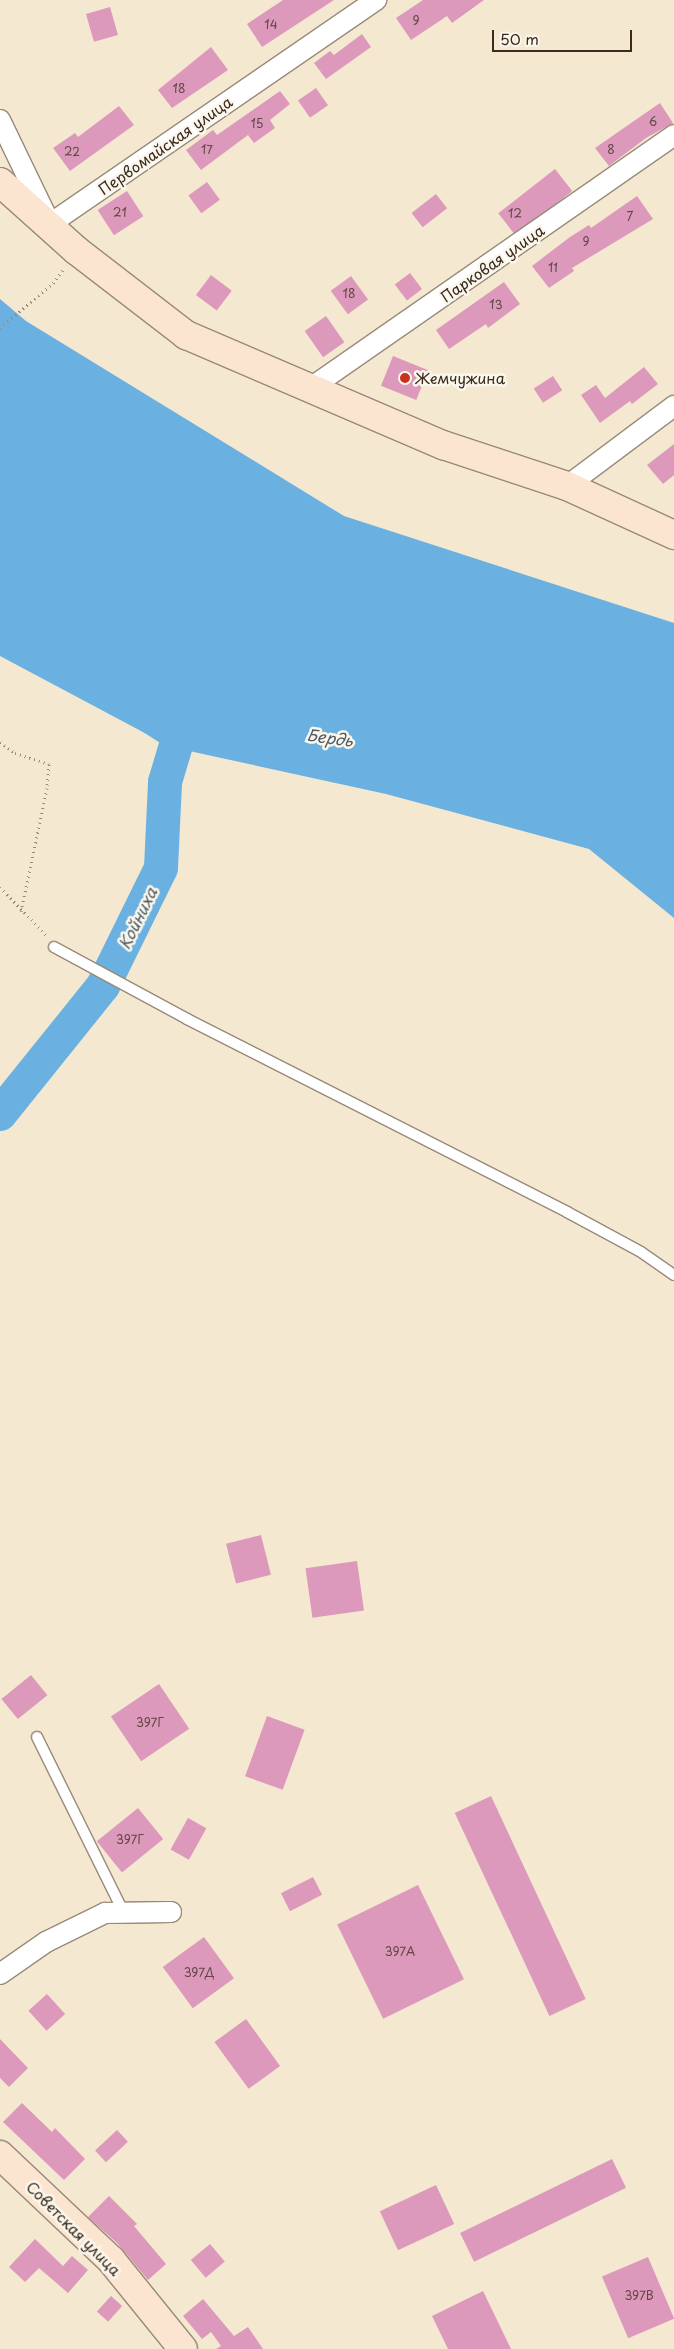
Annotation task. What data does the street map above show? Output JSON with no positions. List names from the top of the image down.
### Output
{
  "streets": {
    "street": ["Первомайская улица", "Парковая улица", "Советская улица"]
  },
  "water": ["Бердь", "Койниха"],
  "places": ["Жемчужина"],
  "house_numbers": [
    "9",
    "14",
    "18",
    "6",
    "15",
    "17",
    "8",
    "22",
    "21",
    "12",
    "7",
    "9",
    "11",
    "18",
    "13",
    "397Г",
    "397Г",
    "397А",
    "397Д",
    "397В"
  ],
  "scale_bar": "50 m"
}
